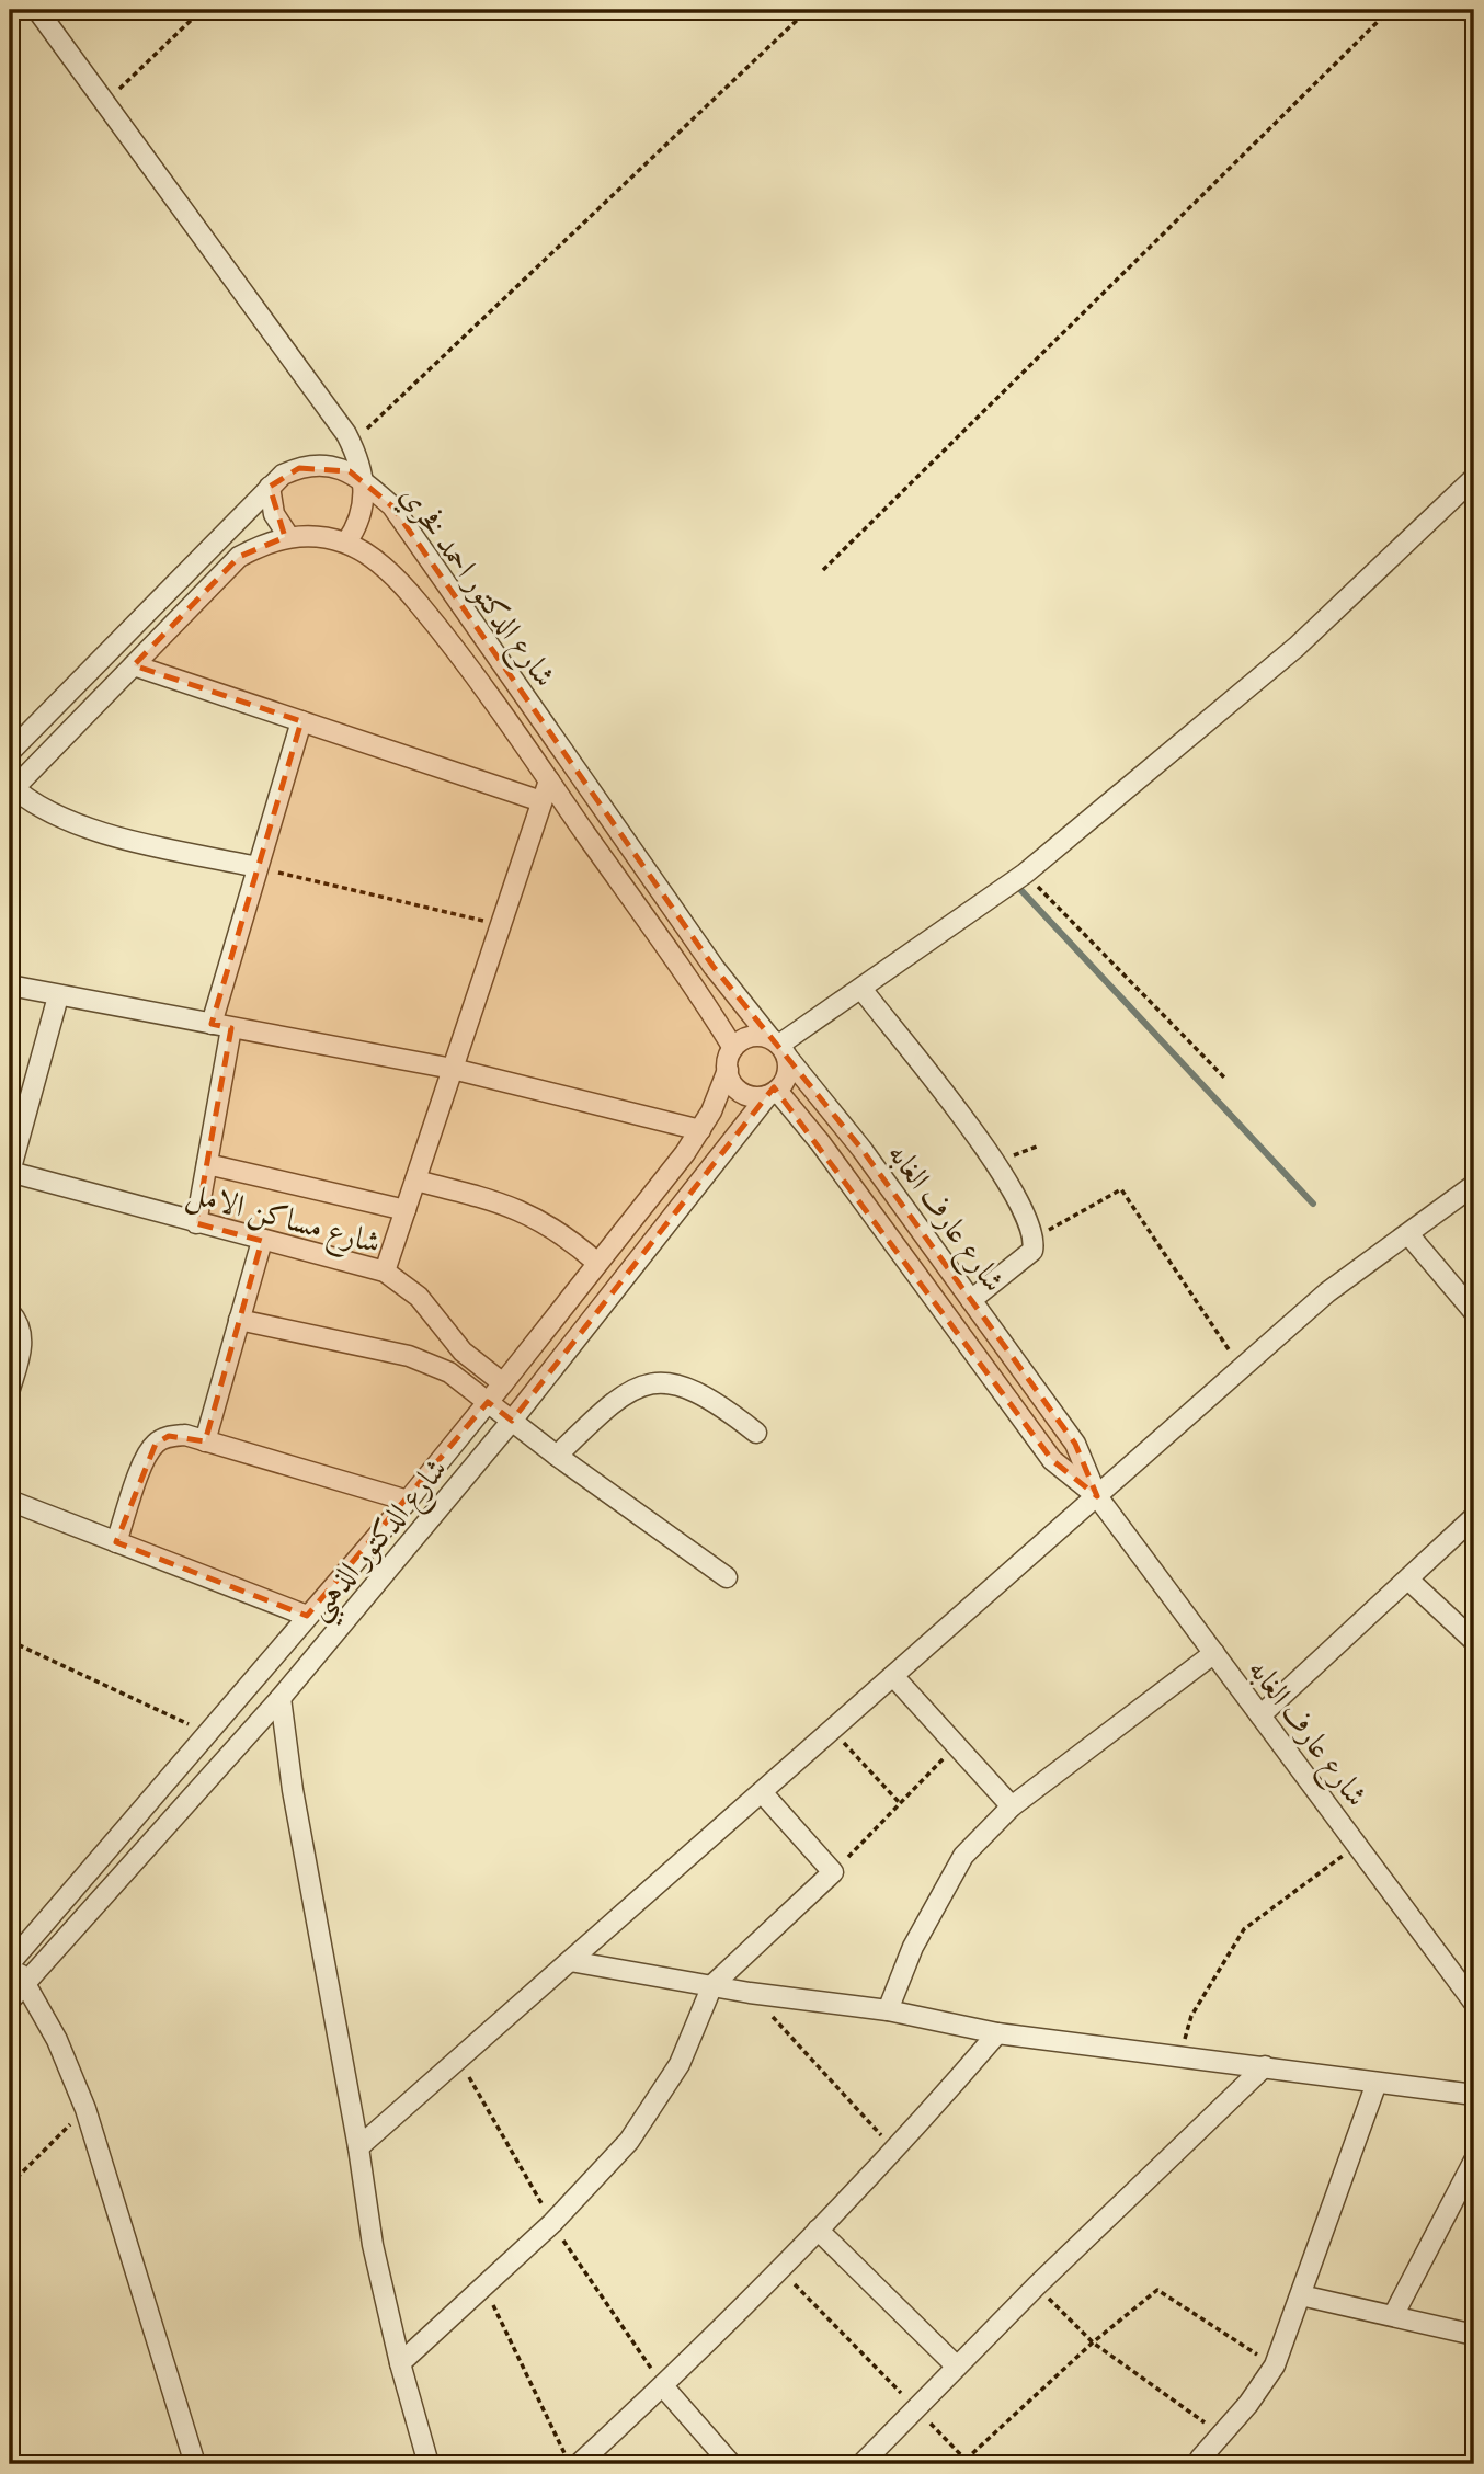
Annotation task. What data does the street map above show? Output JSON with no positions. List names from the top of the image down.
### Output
{
  "streets": {
    "street": [
      "شارع الدكتور احمد فخري",
      "شارع مساكن الامل",
      "شارع عارف الغابه",
      "شارع الدكتور الذهبي"
    ]
  },
  "crossings": [
    ["شارع الدكتور احمد فخري", "شارع عارف الغابه"],
    ["شارع الدكتور احمد فخري", "شارع الدكتور الذهبي"],
    ["شارع مساكن الامل", "شارع الدكتور الذهبي"],
    ["شارع عارف الغابه", "شارع الدكتور الذهبي"]
  ]
}
